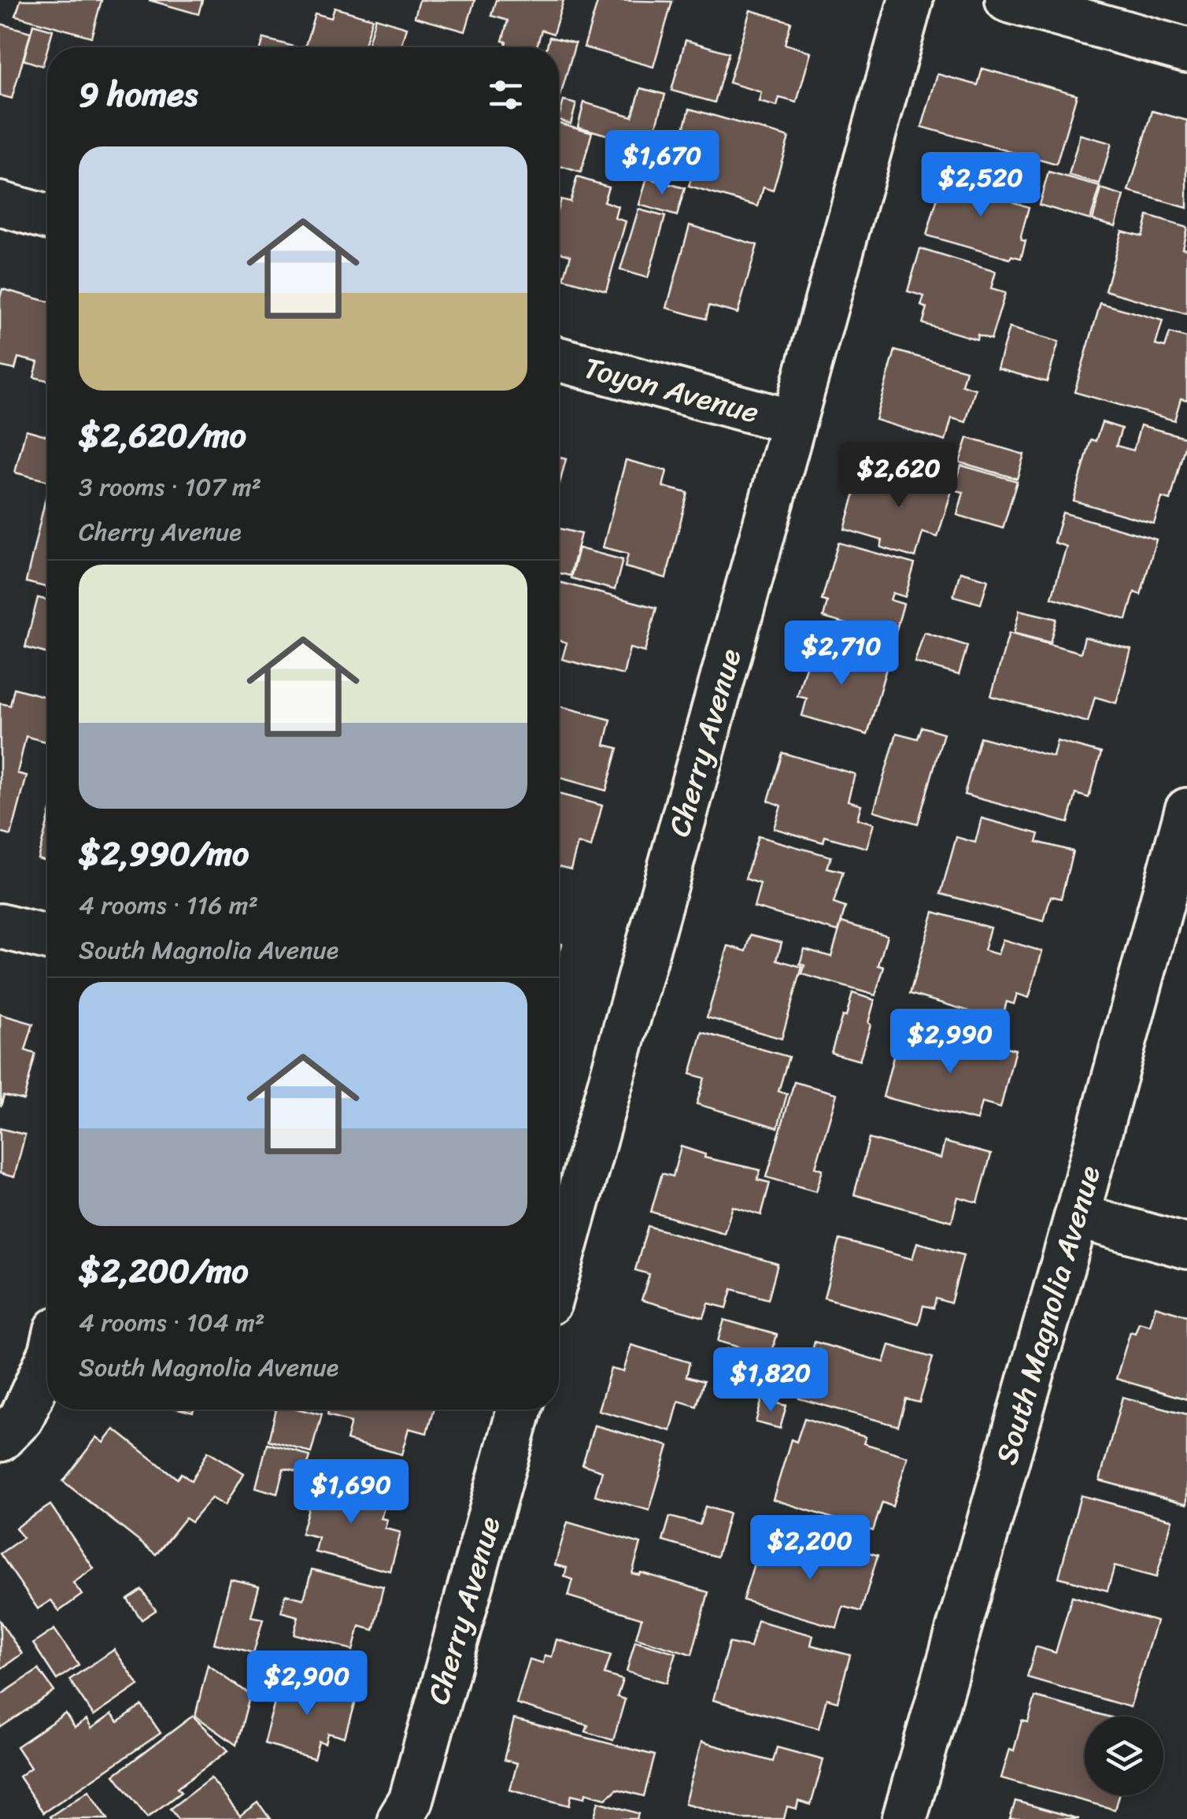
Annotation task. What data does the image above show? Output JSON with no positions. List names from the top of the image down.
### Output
{
  "streets": {
    "street": ["Toyon Avenue", "Cherry Avenue", "South Magnolia Avenue"]
  },
  "crossings": [
    ["Toyon Avenue", "Cherry Avenue"]
  ],
  "page": {
    "heading": "9 homes",
    "price": [
      "$1,670",
      "$2,520",
      "$2,620",
      "$2,710",
      "$2,990",
      "$1,820",
      "$1,690",
      "$2,200",
      "$2,900"
    ],
    "list": [
      {
        "name": "$2,620/mo",
        "note": "3 rooms · 107 m² · Cherry Avenue"
      },
      {
        "name": "$2,990/mo",
        "note": "4 rooms · 116 m² · South Magnolia Avenue"
      },
      {
        "name": "$2,200/mo",
        "note": "4 rooms · 104 m² · South Magnolia Avenue"
      }
    ]
  }
}
